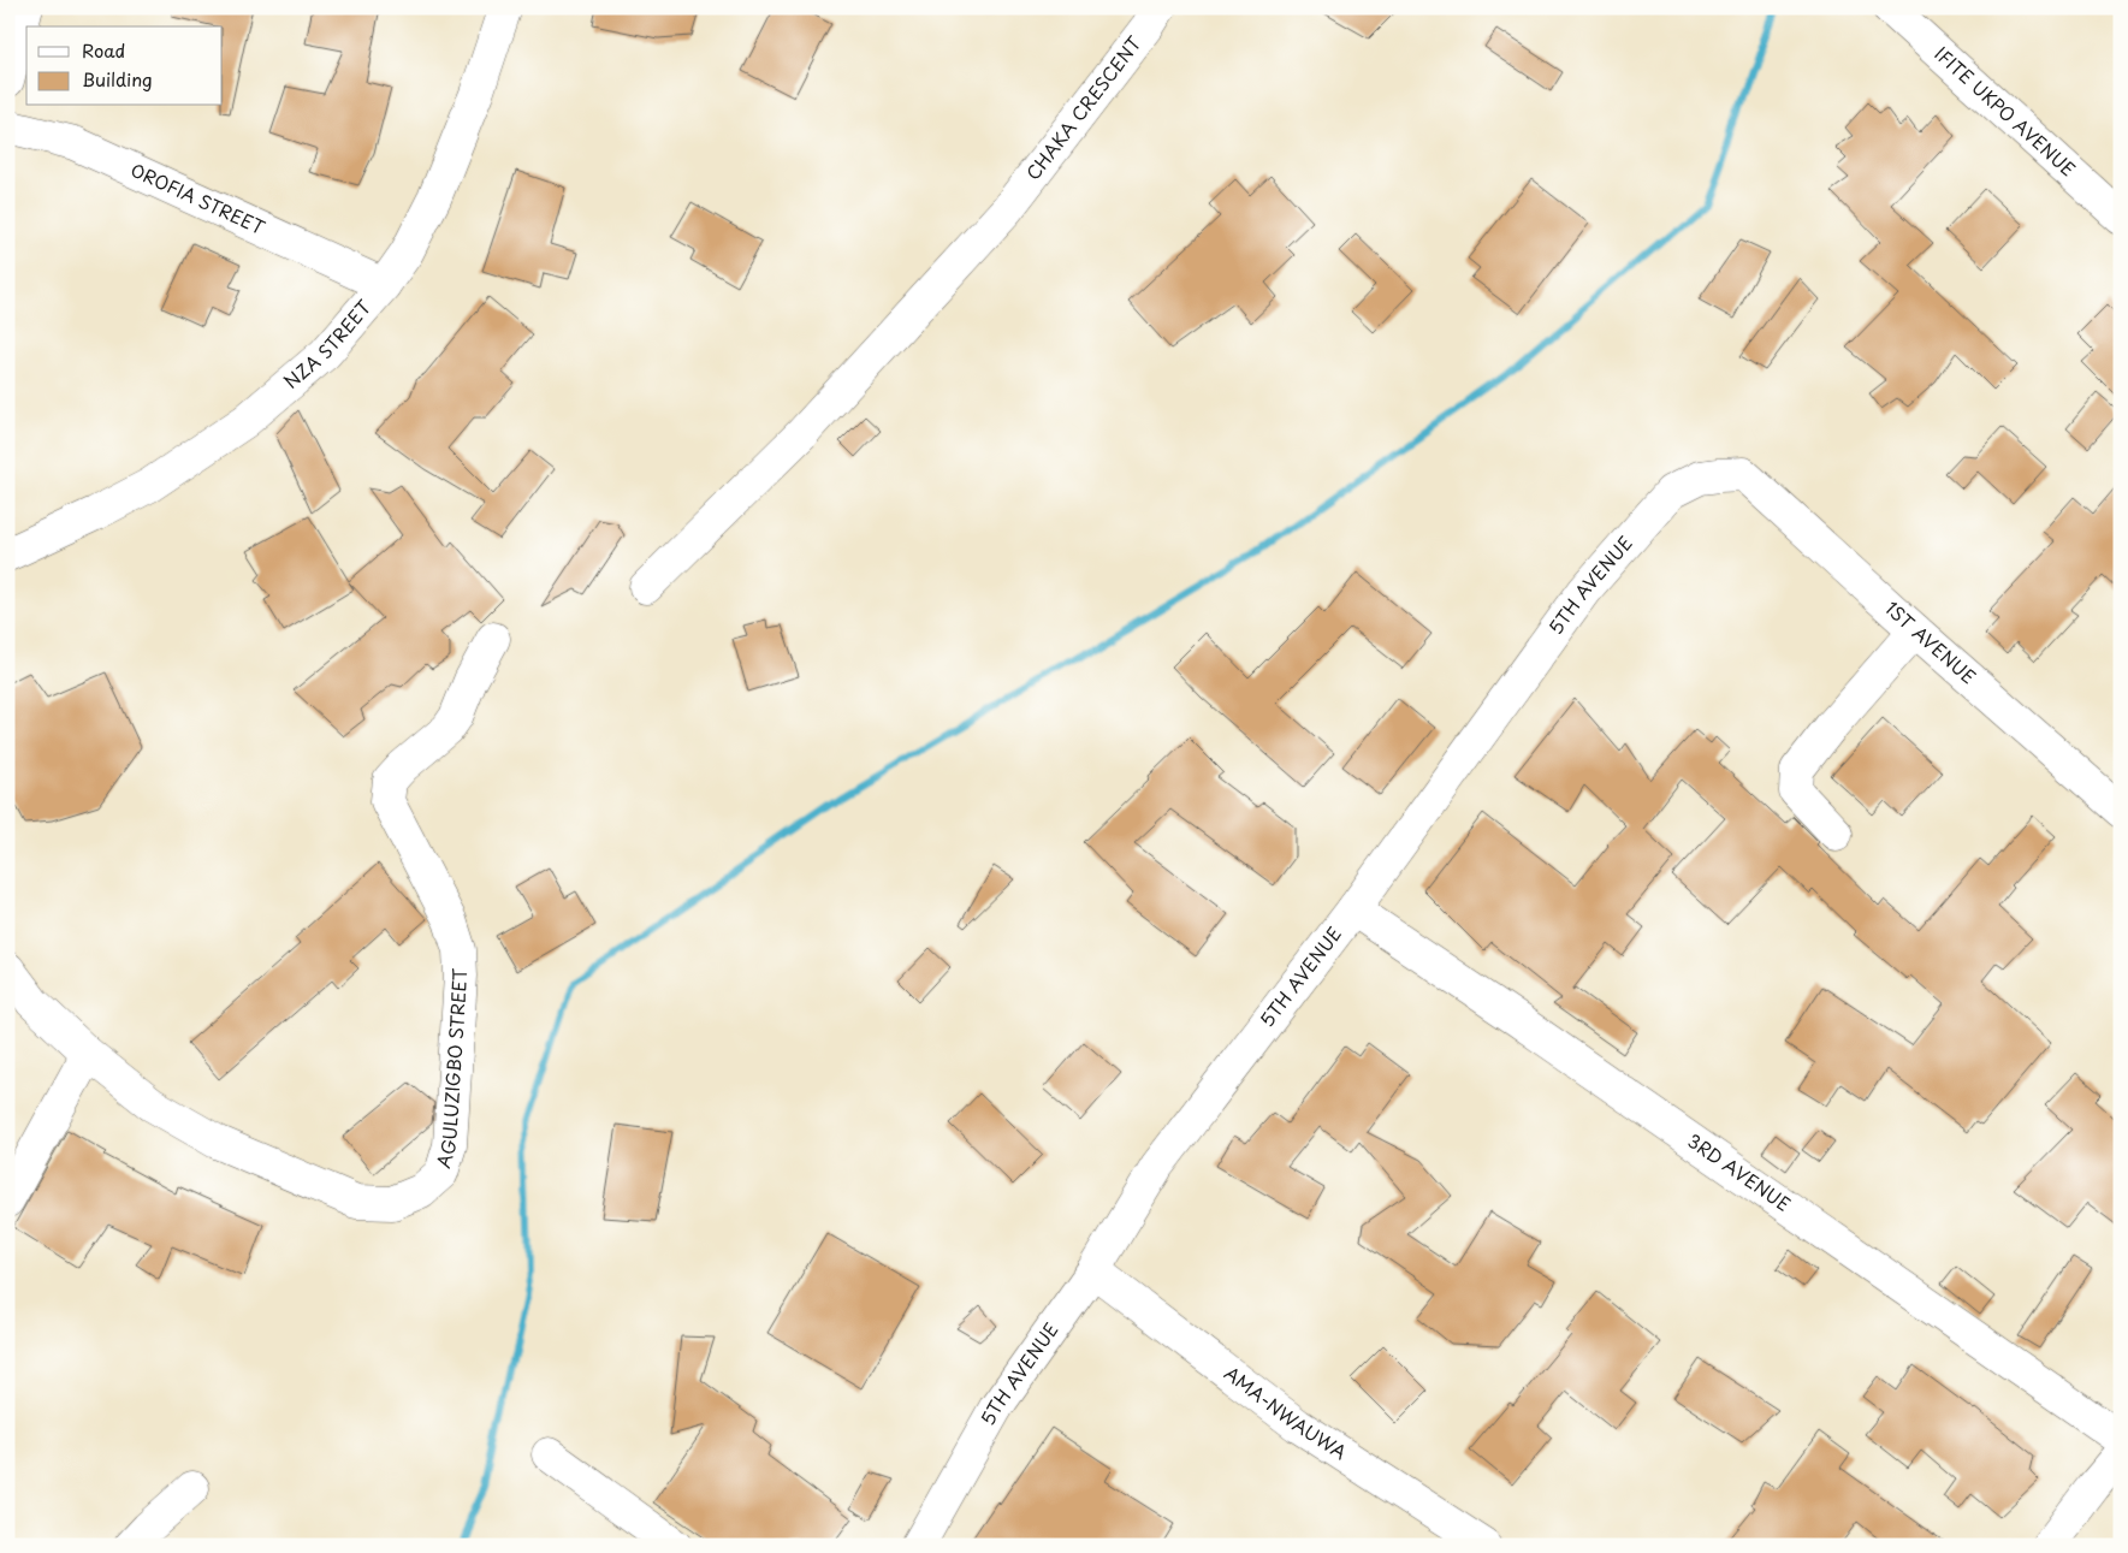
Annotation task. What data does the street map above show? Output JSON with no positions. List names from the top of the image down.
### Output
{
  "streets": {
    "street": [
      "CHAKA CRESCENT",
      "IFITE UKPO AVENUE",
      "OROFIA STREET",
      "NZA STREET",
      "5TH AVENUE",
      "1ST AVENUE",
      "AGULUZIGBO STREET",
      "3RD AVENUE",
      "AMA-NWAUWA"
    ]
  },
  "crossings": [
    ["OROFIA STREET", "NZA STREET"],
    ["5TH AVENUE", "1ST AVENUE"],
    ["5TH AVENUE", "3RD AVENUE"],
    ["5TH AVENUE", "AMA-NWAUWA"]
  ],
  "legend": ["Road", "Building"]
}
